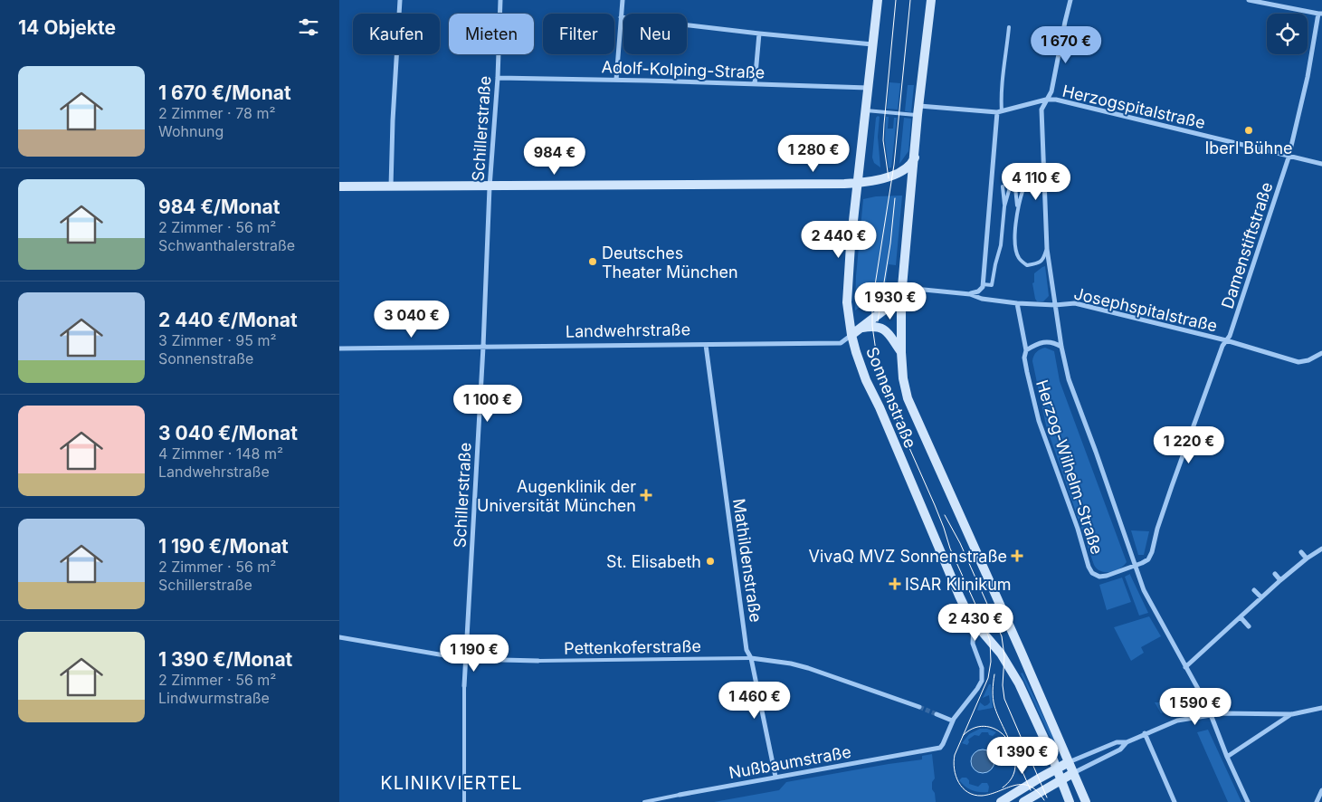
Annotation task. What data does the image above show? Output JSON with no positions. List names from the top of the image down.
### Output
{
  "streets": {
    "main road": ["Landwehrstraße", "Sonnenstraße"],
    "street": [
      "Adolf-Kolping-Straße",
      "Herzogspitalstraße",
      "Schillerstraße",
      "Damenstiftstraße",
      "Josephspitalstraße",
      "Herzog-Wilhelm-Straße",
      "Mathildenstraße",
      "Pettenkoferstraße",
      "Nußbaumstraße"
    ]
  },
  "crossings": [
    ["Adolf-Kolping-Straße", "Schillerstraße"],
    ["Adolf-Kolping-Straße", "Sonnenstraße"],
    ["Herzogspitalstraße", "Damenstiftstraße"],
    ["Herzogspitalstraße", "Sonnenstraße"],
    ["Herzogspitalstraße", "Herzog-Wilhelm-Straße"],
    ["Schillerstraße", "Landwehrstraße"],
    ["Schillerstraße", "Pettenkoferstraße"],
    ["Damenstiftstraße", "Josephspitalstraße"],
    ["Damenstiftstraße", "Herzog-Wilhelm-Straße"],
    ["Josephspitalstraße", "Landwehrstraße"],
    ["Josephspitalstraße", "Sonnenstraße"],
    ["Josephspitalstraße", "Herzog-Wilhelm-Straße"],
    ["Landwehrstraße", "Sonnenstraße"],
    ["Landwehrstraße", "Mathildenstraße"],
    ["Mathildenstraße", "Pettenkoferstraße"],
    ["Mathildenstraße", "Nußbaumstraße"]
  ],
  "districts": ["KLINIKVIERTEL"],
  "places": {
    "other": ["Iberl Bühne", "Deutsches Theater München", "St. Elisabeth"],
    "health": ["Augenklinik der Universität München", "VivaQ MVZ Sonnenstraße", "ISAR Klinikum"]
  },
  "page": {
    "heading": "14 Objekte",
    "chip": [
      "Kaufen",
      "Mieten",
      "Filter",
      "Neu"
    ],
    "price": [
      "1 670 €",
      "1 280 €",
      "984 €",
      "4 110 €",
      "2 440 €",
      "1 930 €",
      "3 040 €",
      "1 100 €",
      "1 220 €",
      "2 430 €",
      "1 190 €",
      "1 460 €",
      "1 590 €",
      "1 390 €"
    ],
    "list": [
      {
        "name": "1 670 €/Monat",
        "note": "2 Zimmer · 78 m² · Wohnung"
      },
      {
        "name": "984 €/Monat",
        "note": "2 Zimmer · 56 m² · Schwanthalerstraße"
      },
      {
        "name": "2 440 €/Monat",
        "note": "3 Zimmer · 95 m² · Sonnenstraße"
      },
      {
        "name": "3 040 €/Monat",
        "note": "4 Zimmer · 148 m² · Landwehrstraße"
      },
      {
        "name": "1 190 €/Monat",
        "note": "2 Zimmer · 56 m² · Schillerstraße"
      },
      {
        "name": "1 390 €/Monat",
        "note": "2 Zimmer · 56 m² · Lindwurmstraße"
      }
    ]
  }
}
